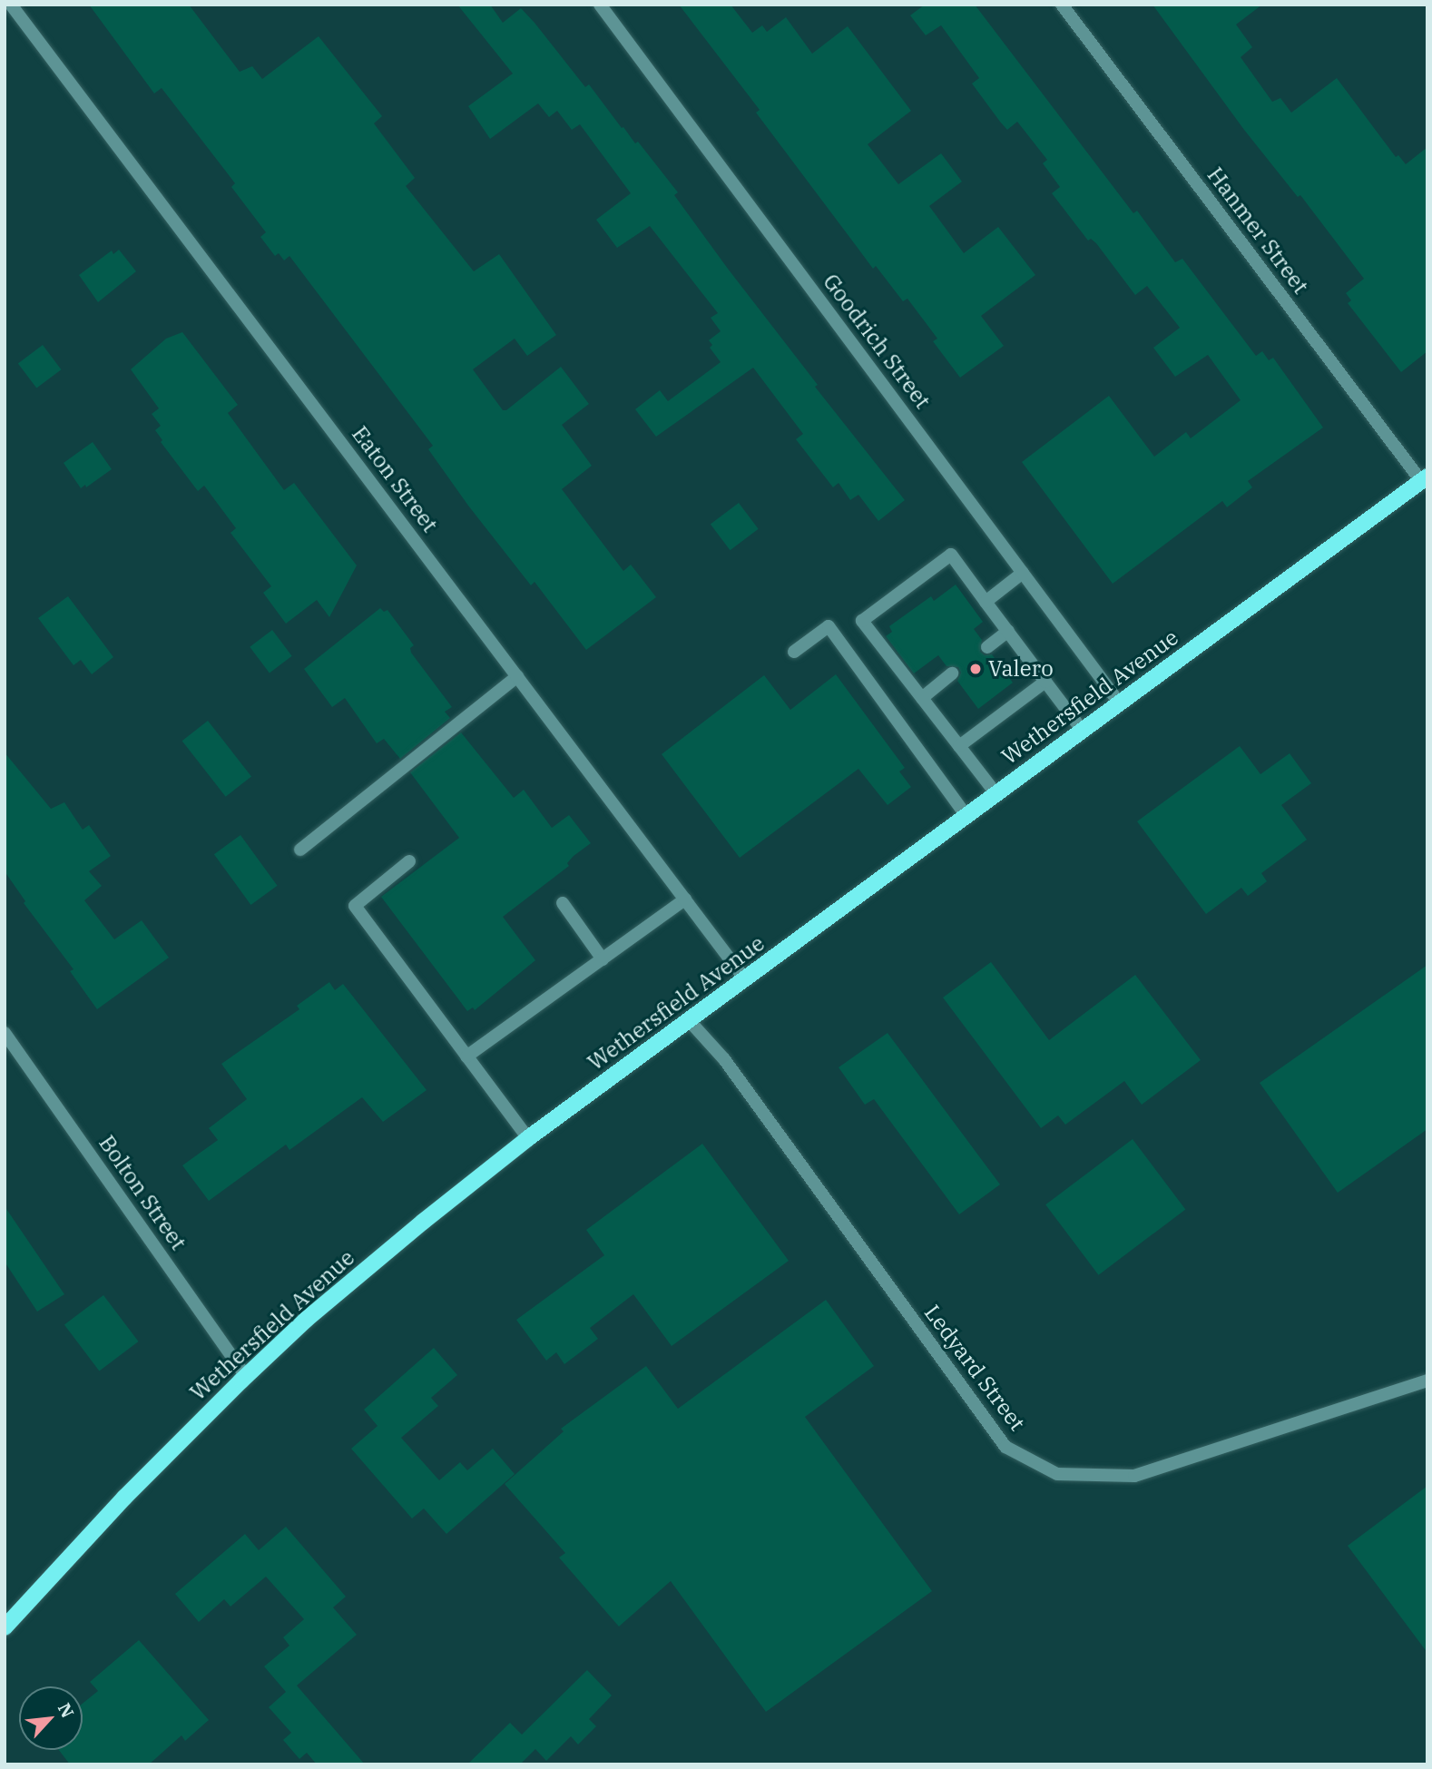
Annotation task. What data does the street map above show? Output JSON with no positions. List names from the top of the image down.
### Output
{
  "streets": {
    "main road": ["Wethersfield Avenue"],
    "street": [
      "Hanmer Street",
      "Goodrich Street",
      "Eaton Street",
      "Bolton Street",
      "Ledyard Street"
    ]
  },
  "crossings": [
    ["Hanmer Street", "Wethersfield Avenue"],
    ["Goodrich Street", "Wethersfield Avenue"],
    ["Eaton Street", "Wethersfield Avenue"],
    ["Wethersfield Avenue", "Bolton Street"],
    ["Wethersfield Avenue", "Ledyard Street"]
  ],
  "places": ["Valero"],
  "north": "top right"
}
